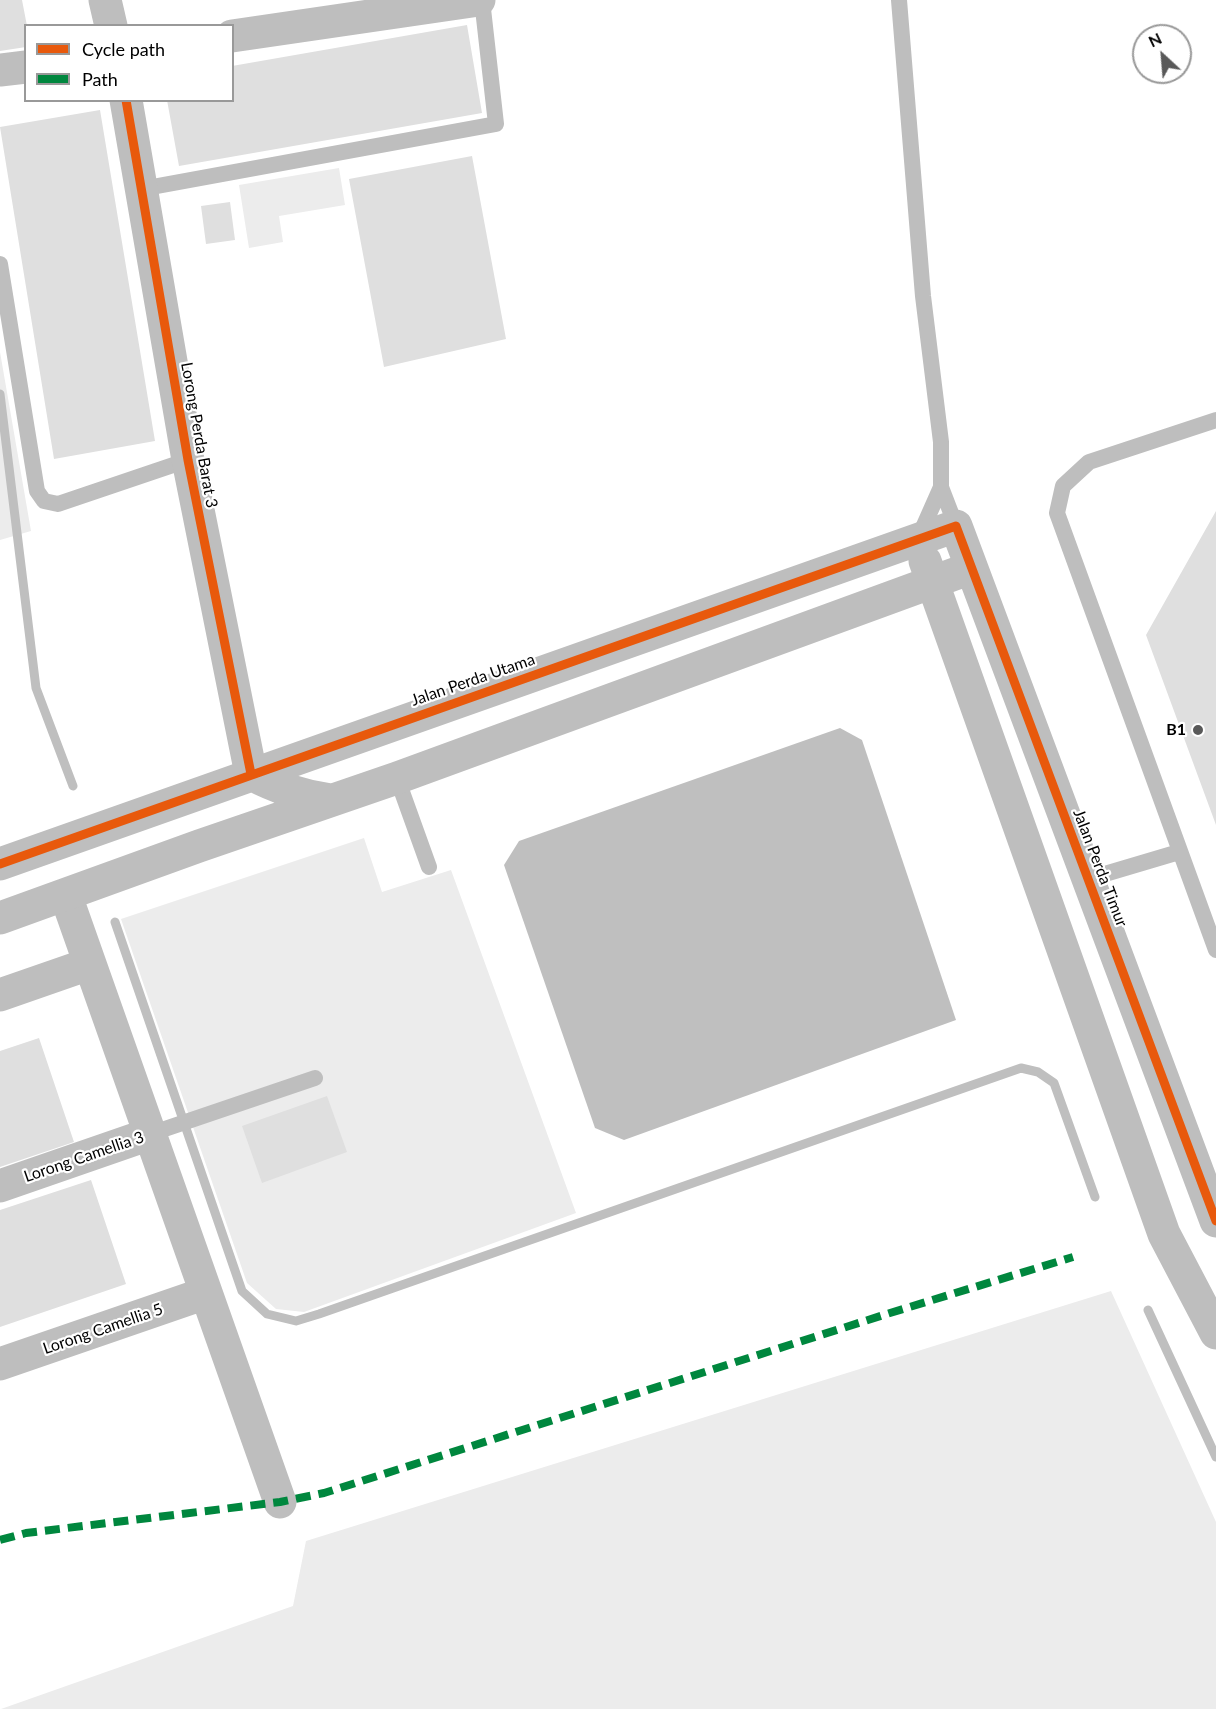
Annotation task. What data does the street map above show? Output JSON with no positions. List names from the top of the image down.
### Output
{
  "streets": {
    "street": [
      "Lorong Perda Barat 3",
      "Jalan Perda Utama",
      "Jalan Perda Timur",
      "Lorong Camellia 3",
      "Lorong Camellia 5"
    ]
  },
  "crossings": [
    ["Lorong Perda Barat 3", "Jalan Perda Utama"],
    ["Jalan Perda Utama", "Jalan Perda Timur"]
  ],
  "places": ["B1"],
  "legend": ["Cycle path", "Path"],
  "north": "top left"
}
